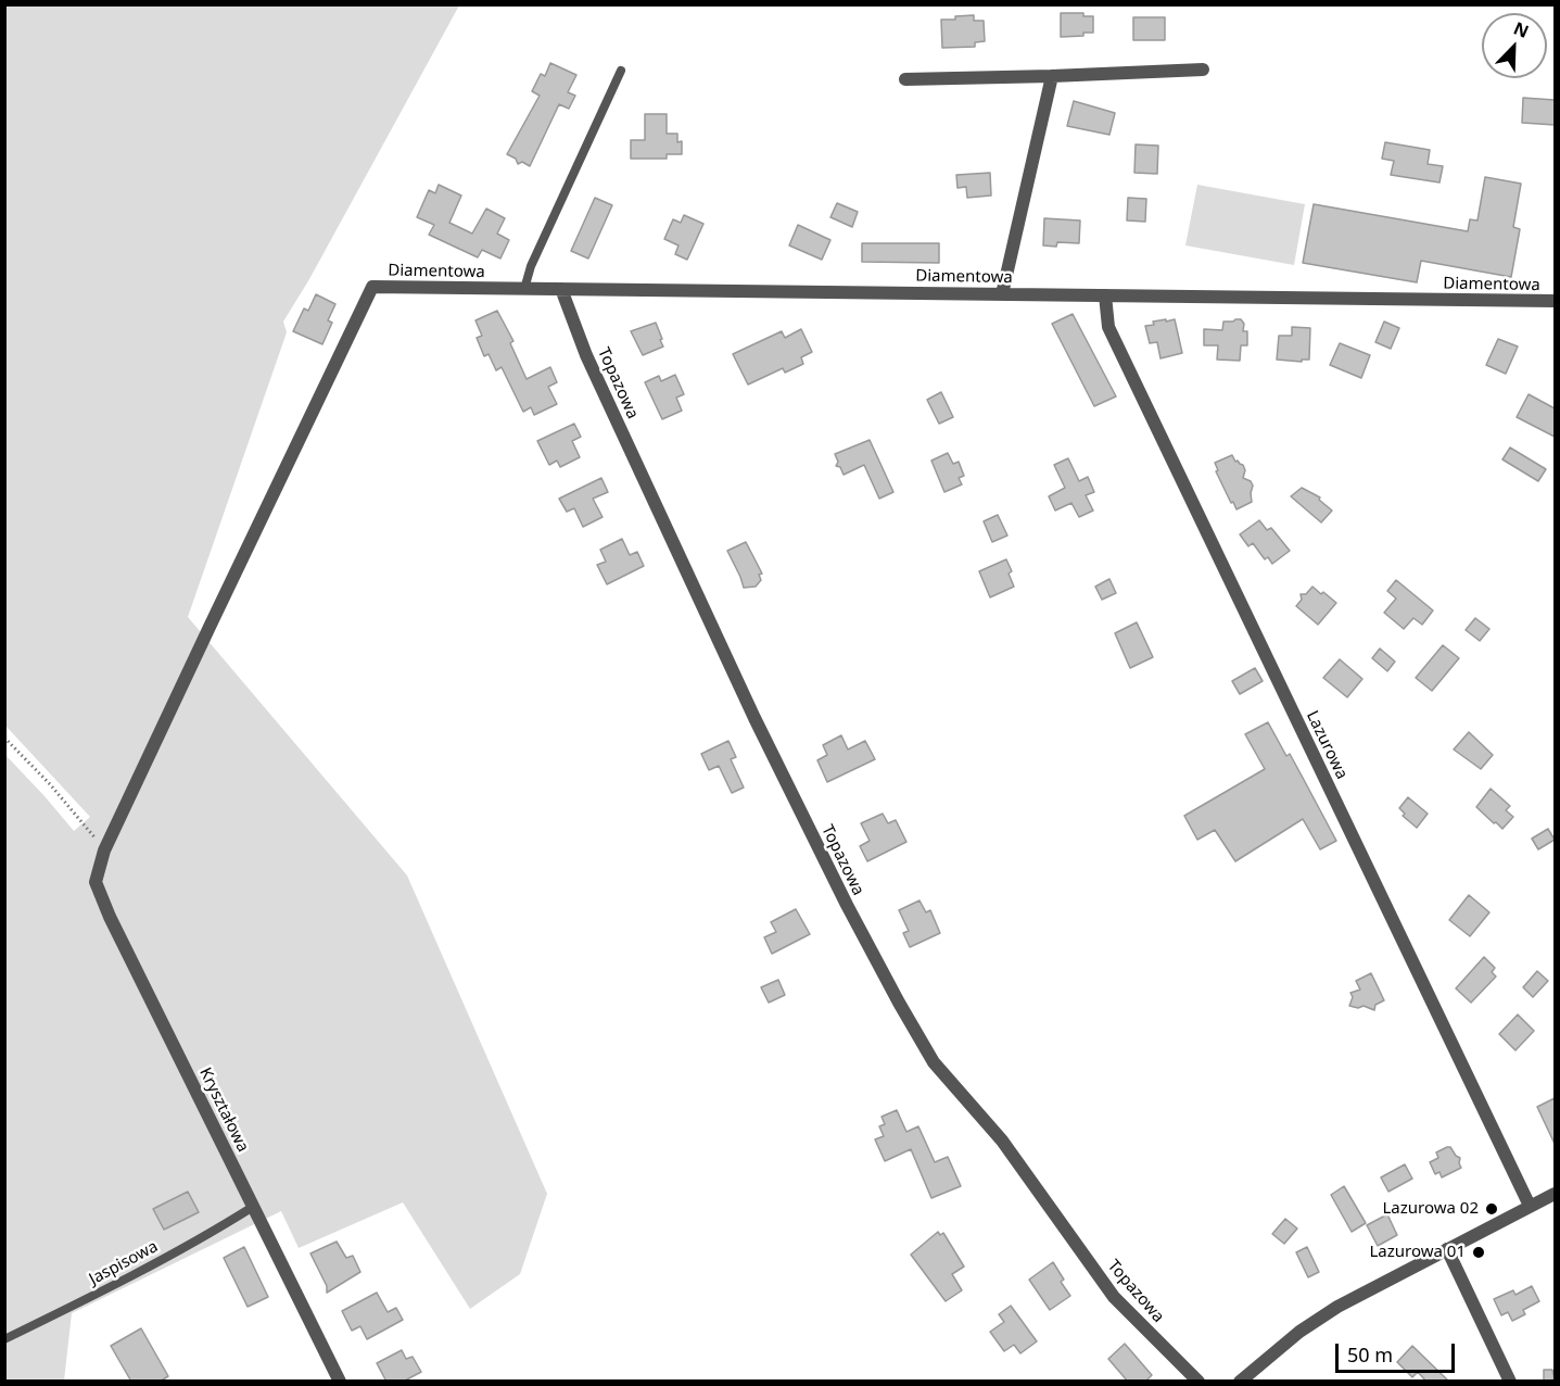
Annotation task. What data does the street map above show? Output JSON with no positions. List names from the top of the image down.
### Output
{
  "streets": {
    "street": [
      "Diamentowa",
      "Topazowa",
      "Lazurowa",
      "Kryształowa"
    ],
    "lane": ["Jaspisowa"]
  },
  "crossings": [
    ["Diamentowa", "Topazowa"],
    ["Diamentowa", "Lazurowa"],
    ["Diamentowa", "Kryształowa"],
    ["Kryształowa", "Jaspisowa"]
  ],
  "places": ["Lazurowa 02", "Lazurowa 01"],
  "scale_bar": "50 m",
  "north": "top right"
}
